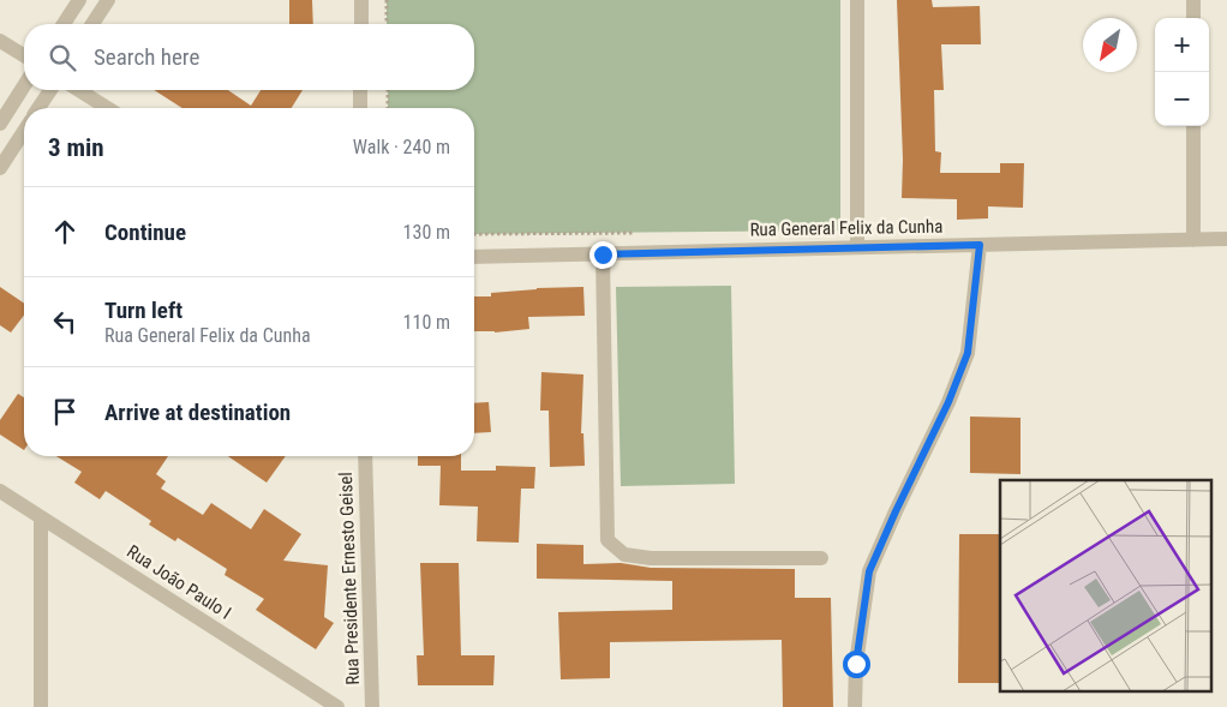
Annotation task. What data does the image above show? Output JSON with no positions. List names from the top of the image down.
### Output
{
  "streets": {
    "street": ["Rua General Felix da Cunha", "Rua Presidente Ernesto Geisel", "Rua João Paulo I"]
  },
  "north": "bottom left",
  "page": {
    "map_buttons": ["+", "−"],
    "search": "Search here",
    "heading": ["3 min", "Walk · 240 m"],
    "list": [
      ["Continue", "130 m"],
      ["Turn left", "Rua General Felix da Cunha", "110 m"],
      "Arrive at destination"
    ]
  }
}
